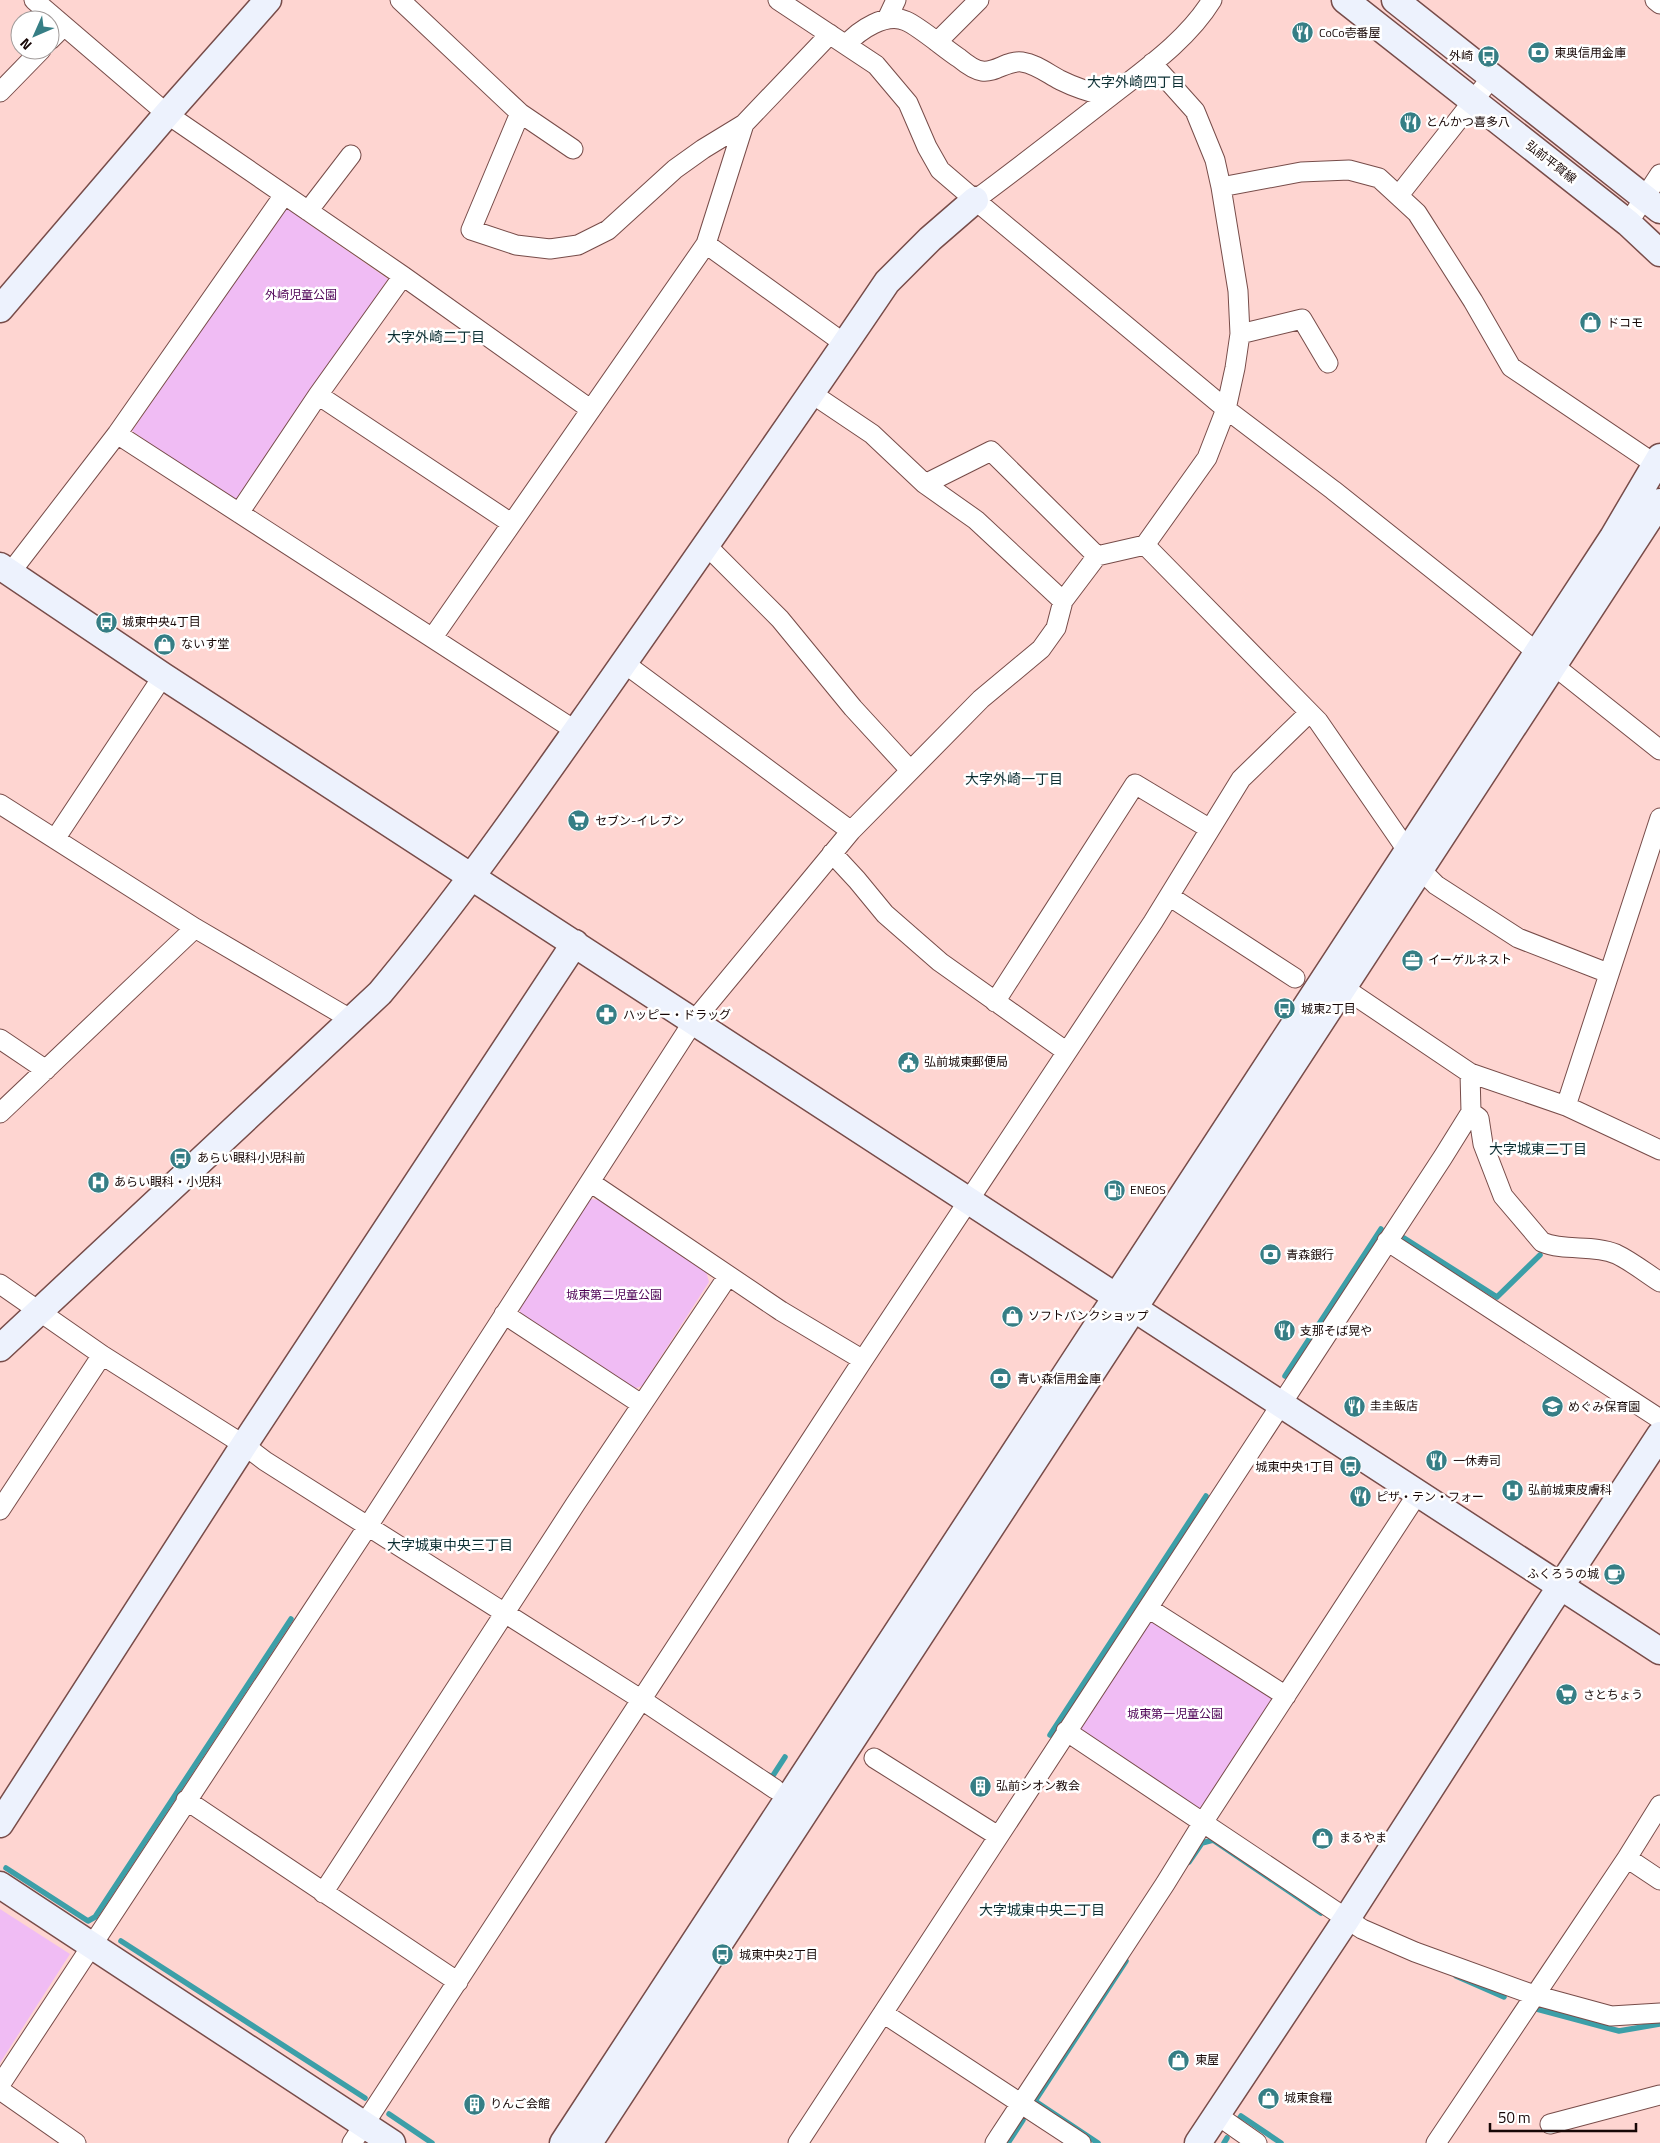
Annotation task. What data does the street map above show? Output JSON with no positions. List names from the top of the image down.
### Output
{
  "streets": {
    "street": ["弘前平賀線"]
  },
  "districts": [
    "大字外崎四丁目",
    "大字外崎二丁目",
    "大字外崎一丁目",
    "大字城東二丁目",
    "大字城東中央三丁目",
    "大字城東中央二丁目"
  ],
  "parks": ["外崎児童公園", "城東第二児童公園", "城東第一児童公園"],
  "places": {
    "restaurant": [
      "CoCo壱番屋",
      "とんかつ喜多八",
      "支那そば晃や",
      "圭圭飯店",
      "一休寿司",
      "ピザ・テン・フォー"
    ],
    "bank": ["東奥信用金庫", "青森銀行", "青い森信用金庫"],
    "bus stop": [
      "外崎",
      "城東中央4丁目",
      "城東2丁目",
      "あらい眼科小児科前",
      "城東中央1丁目",
      "城東中央2丁目"
    ],
    "shop": [
      "ドコモ",
      "ないす堂",
      "ソフトバンクショップ",
      "まるやま",
      "東屋",
      "城東食糧"
    ],
    "supermarket": ["セブン-イレブン", "さとちょう"],
    "office": ["イーゲルネスト"],
    "pharmacy": ["ハッピー・ドラッグ"],
    "public building": ["弘前城東郵便局"],
    "hospital": ["あらい眼科・小児科", "弘前城東皮膚科"],
    "fuel station": ["ENEOS"],
    "school or university": ["めぐみ保育園"],
    "cafe": ["ふくろうの城"],
    "building": ["弘前シオン教会", "りんご会館"]
  },
  "scale_bar": "50 m",
  "north": "bottom left"
}
